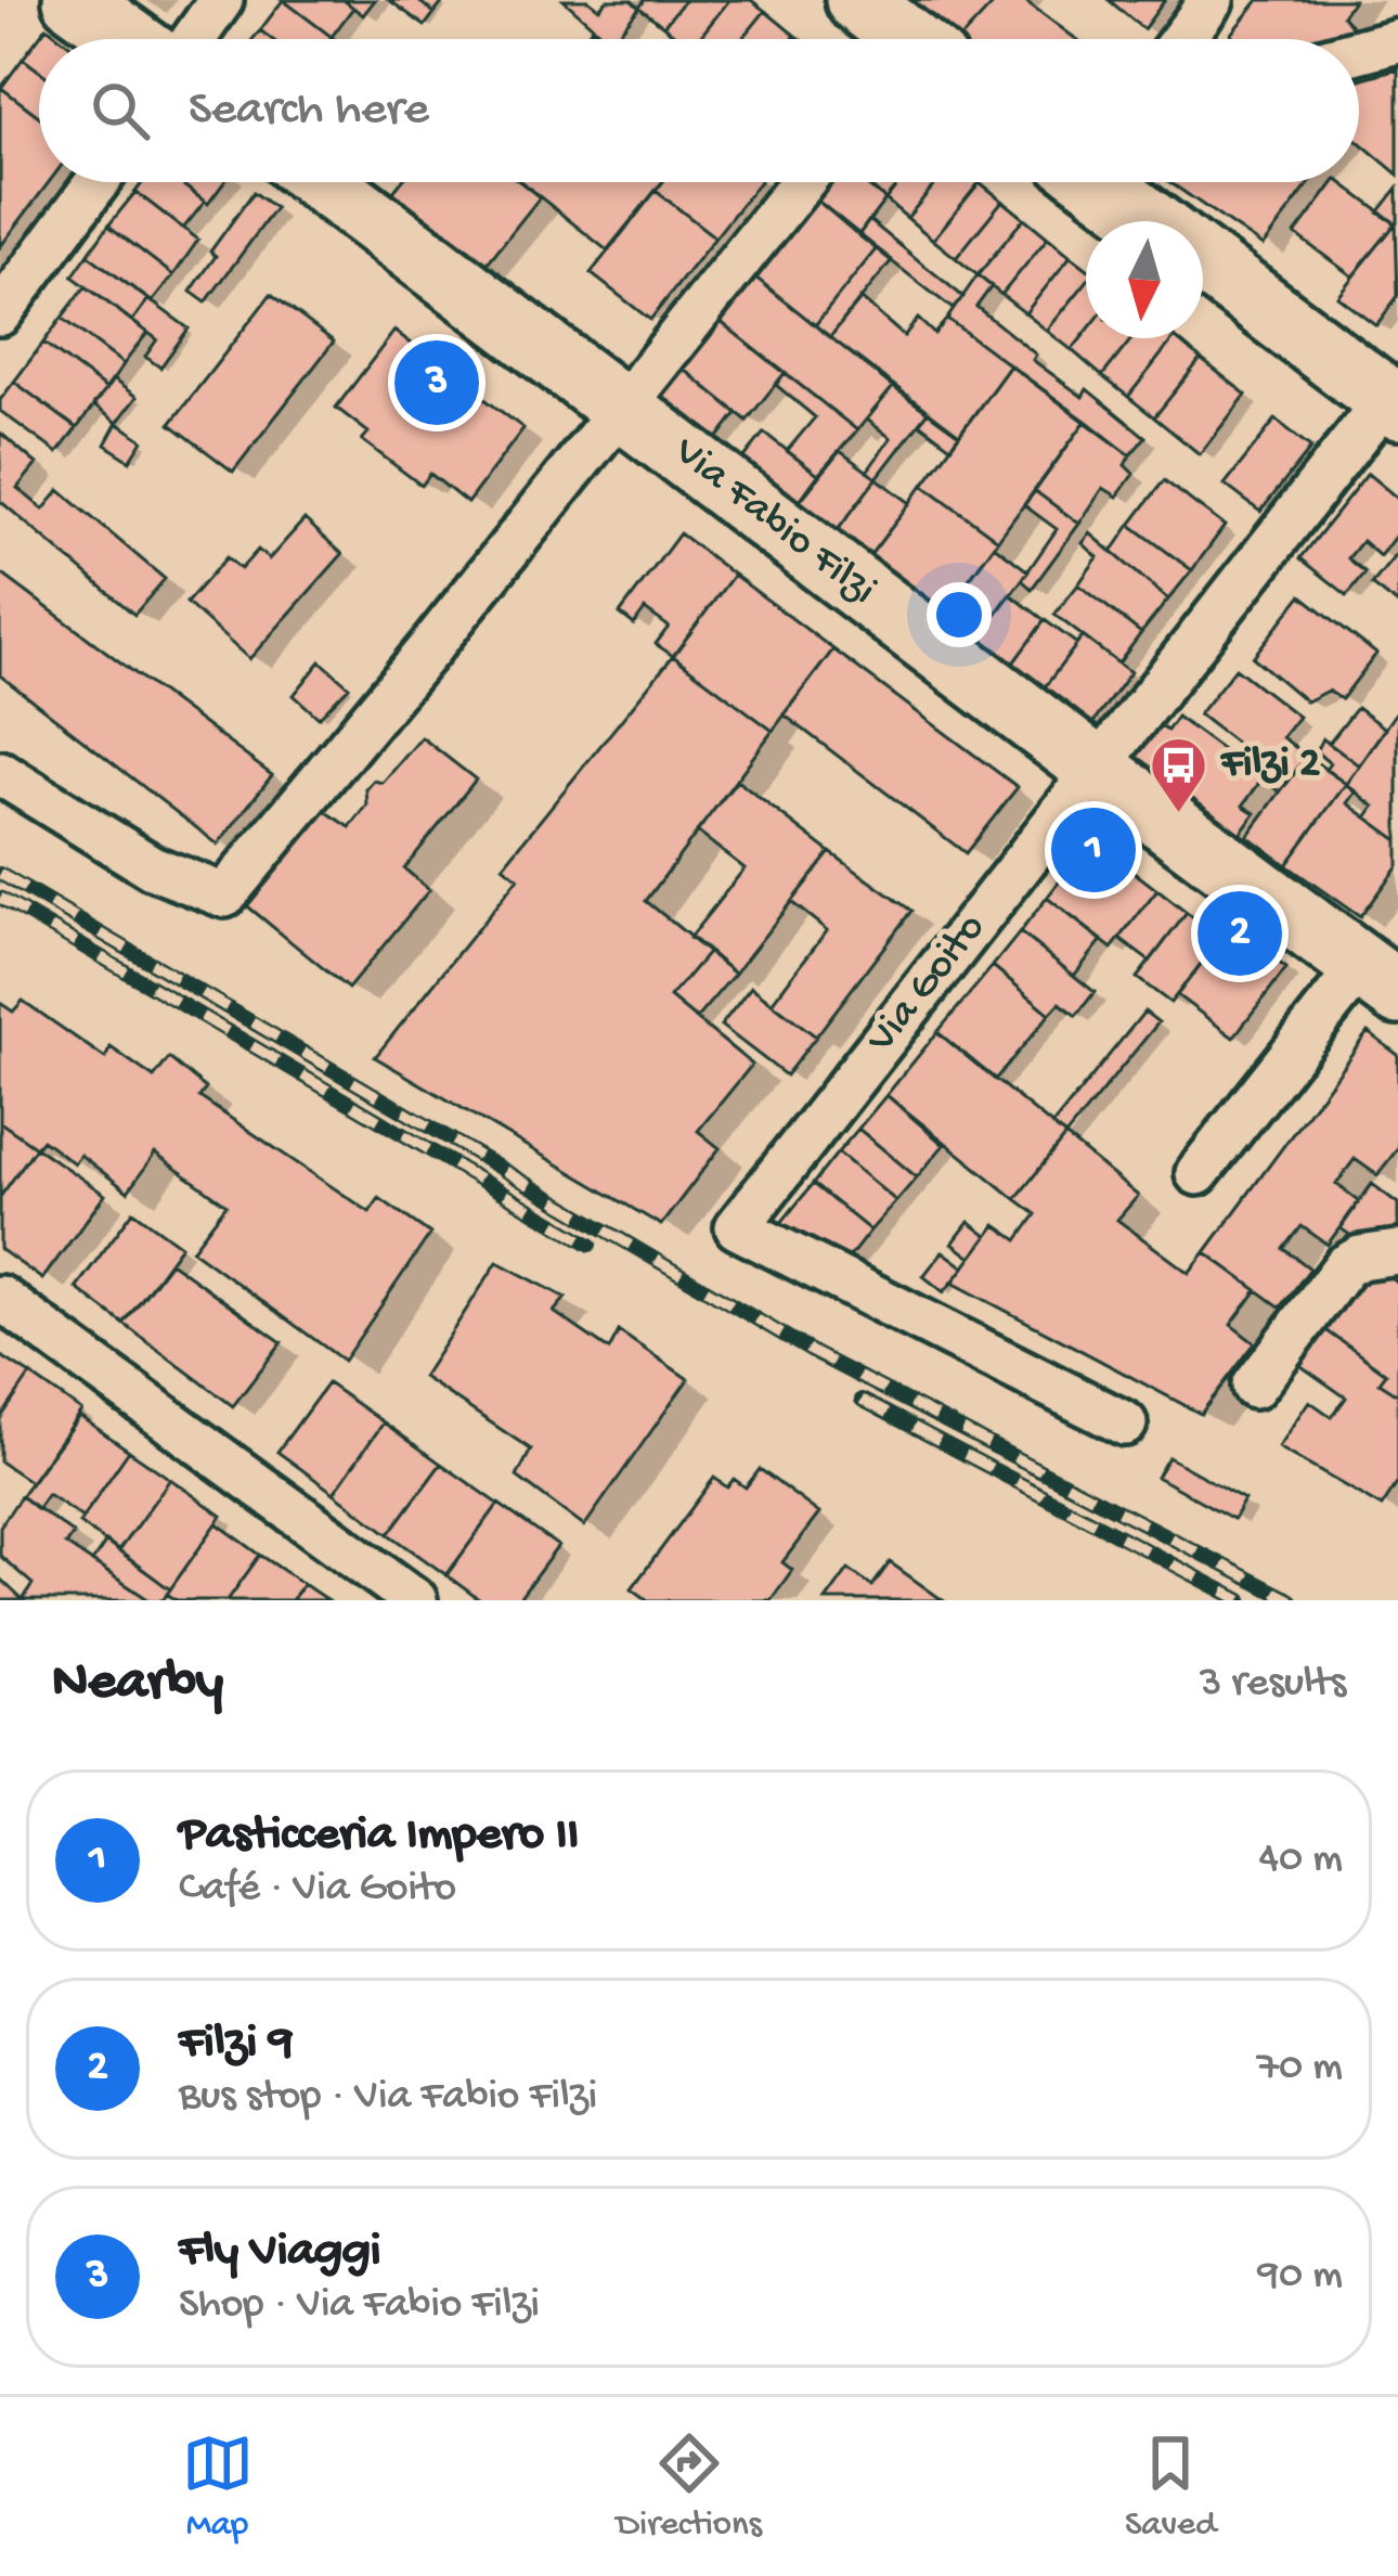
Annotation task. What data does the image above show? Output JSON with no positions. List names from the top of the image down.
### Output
{
  "streets": {
    "street": ["Via Fabio Filzi", "Via Goito"]
  },
  "crossings": [
    ["Via Fabio Filzi", "Via Goito"]
  ],
  "places": {
    "bus stop": ["Filzi 2"]
  },
  "north": "bottom",
  "page": {
    "search": "Search here",
    "pins": ["3", "1", "2"],
    "heading": ["Nearby", "3 results"],
    "list": [
      {
        "mark": "1",
        "name": "Pasticceria Impero II",
        "note": "Café · Via Goito",
        "value": "40 m"
      },
      {
        "mark": "2",
        "name": "Filzi 9",
        "note": "Bus stop · Via Fabio Filzi",
        "value": "70 m"
      },
      {
        "mark": "3",
        "name": "Fly Viaggi",
        "note": "Shop · Via Fabio Filzi",
        "value": "90 m"
      }
    ],
    "nav": ["Map", "Directions", "Saved"]
  }
}
